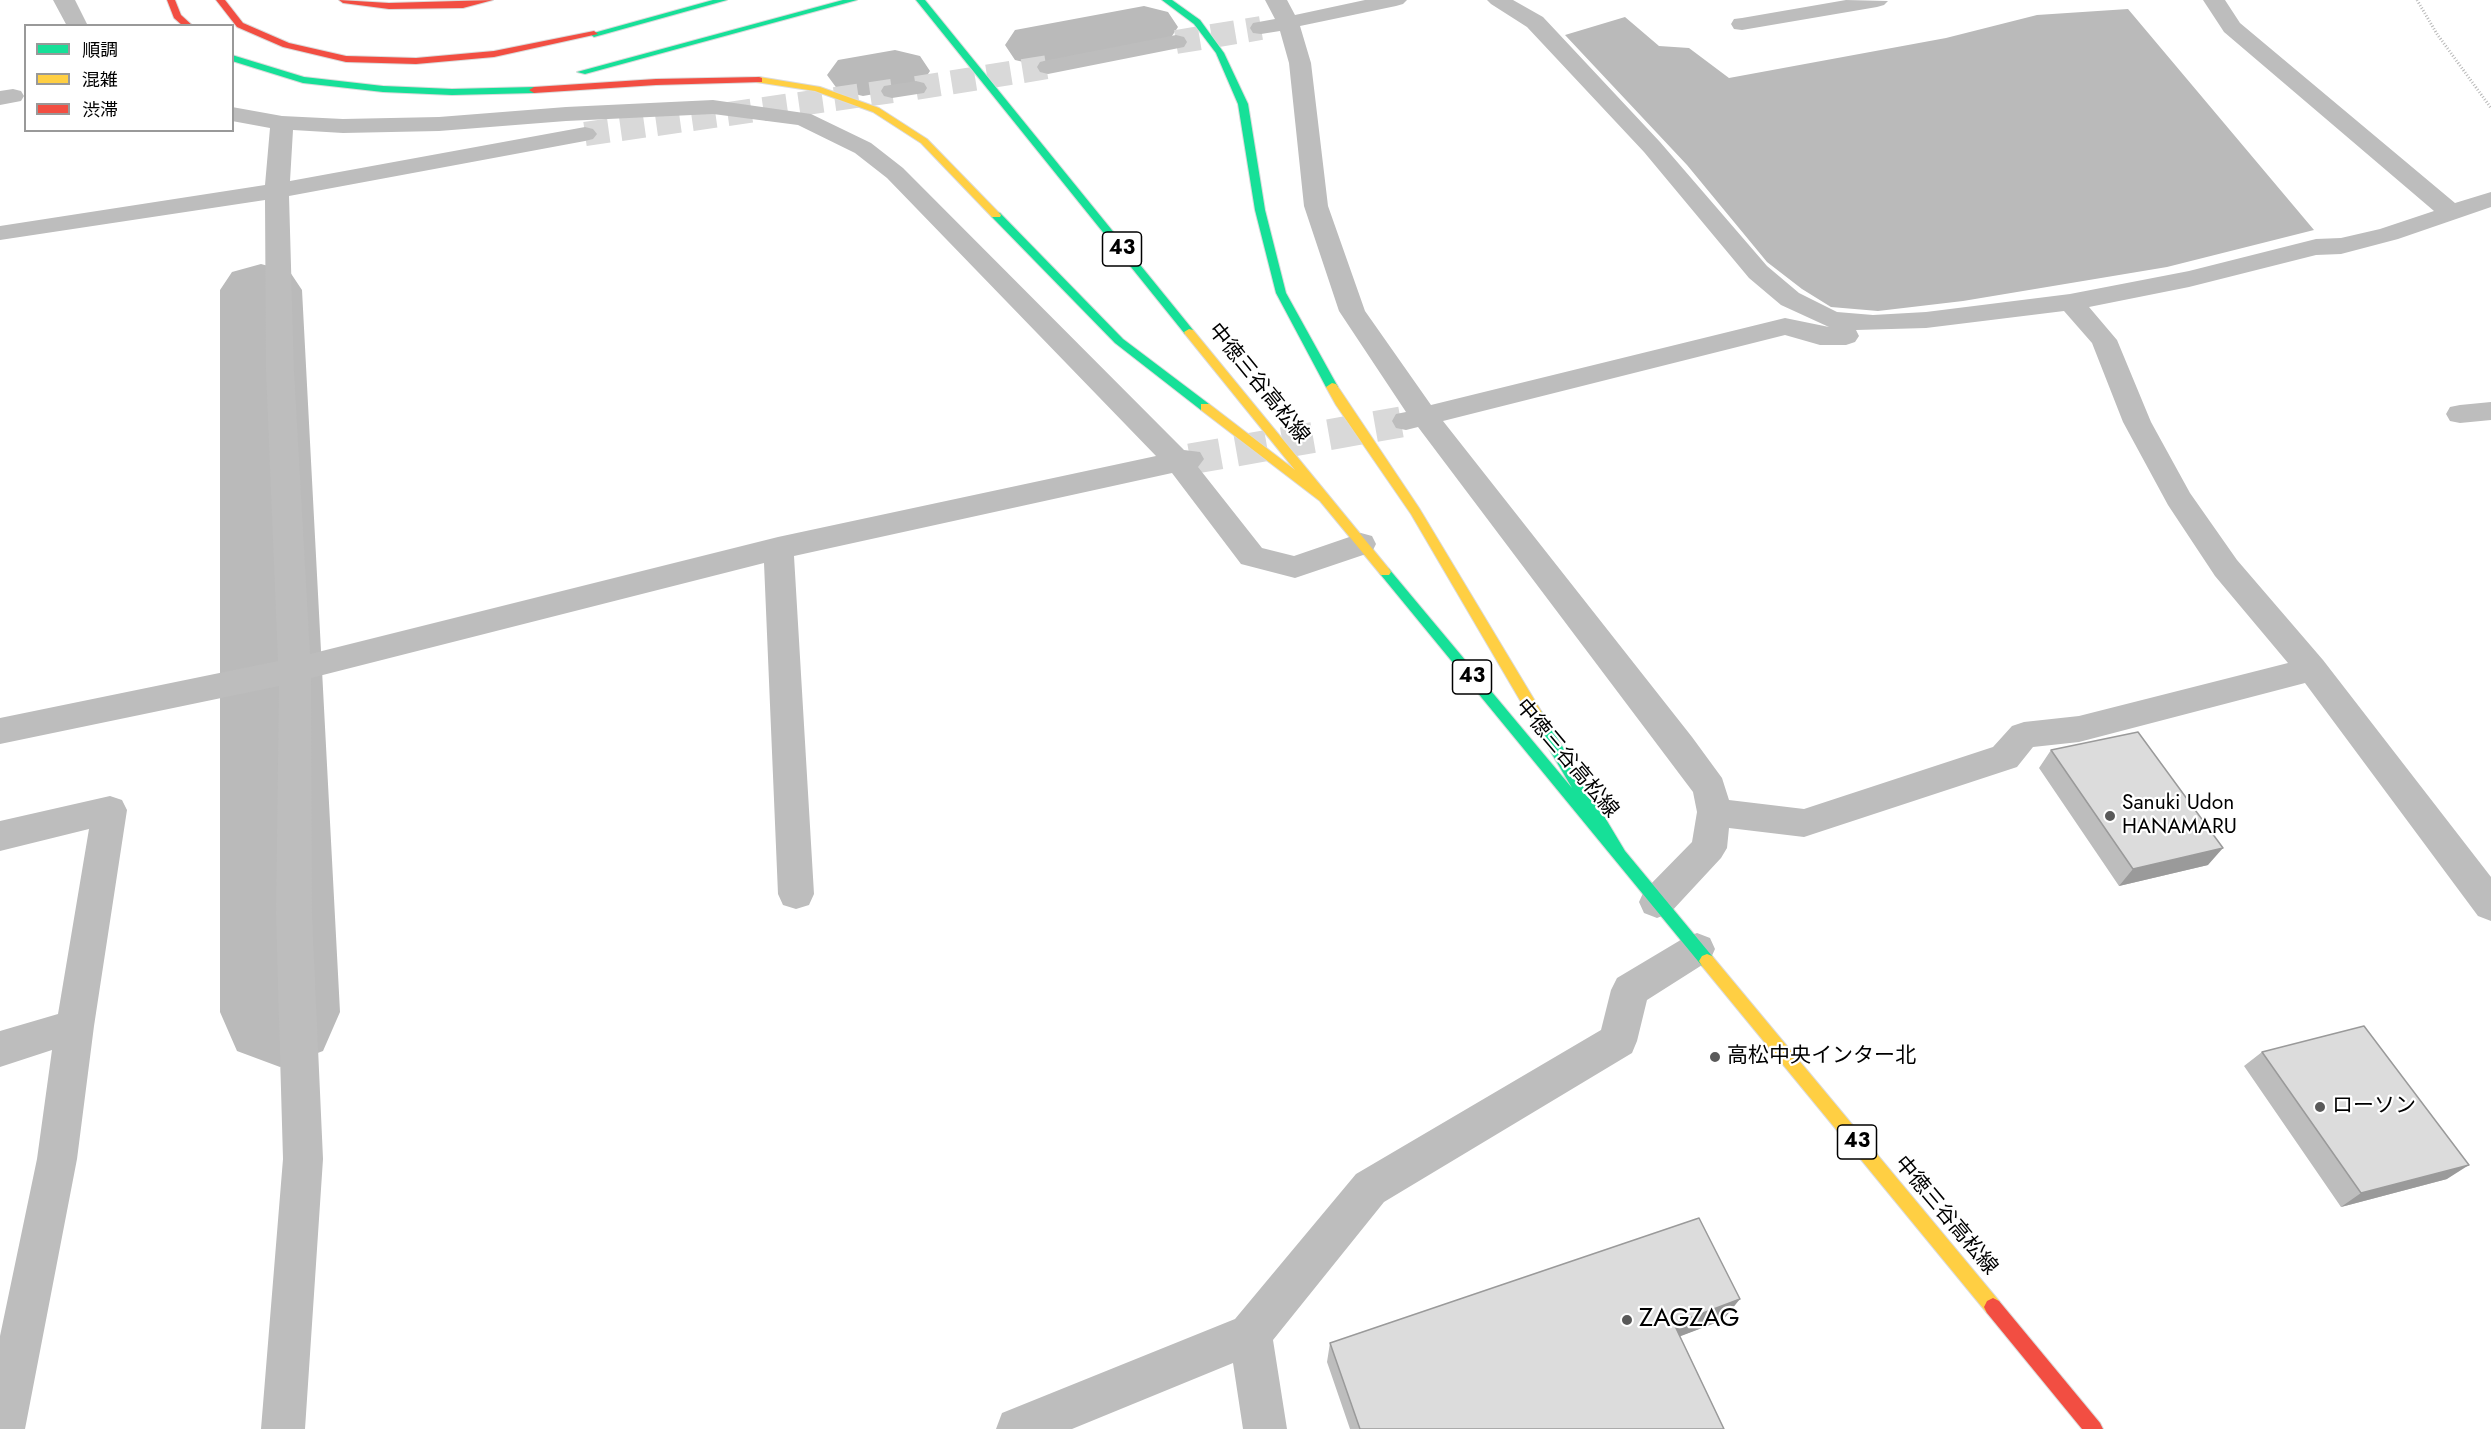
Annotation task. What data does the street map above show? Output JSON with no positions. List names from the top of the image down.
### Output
{
  "streets": {
    "main road": ["43", "中徳三谷高松線"]
  },
  "places": [
    "Sanuki Udon HANAMARU",
    "高松中央インター北",
    "ローソン",
    "ZAGZAG"
  ],
  "legend": ["順調", "混雑", "渋滞"]
}
